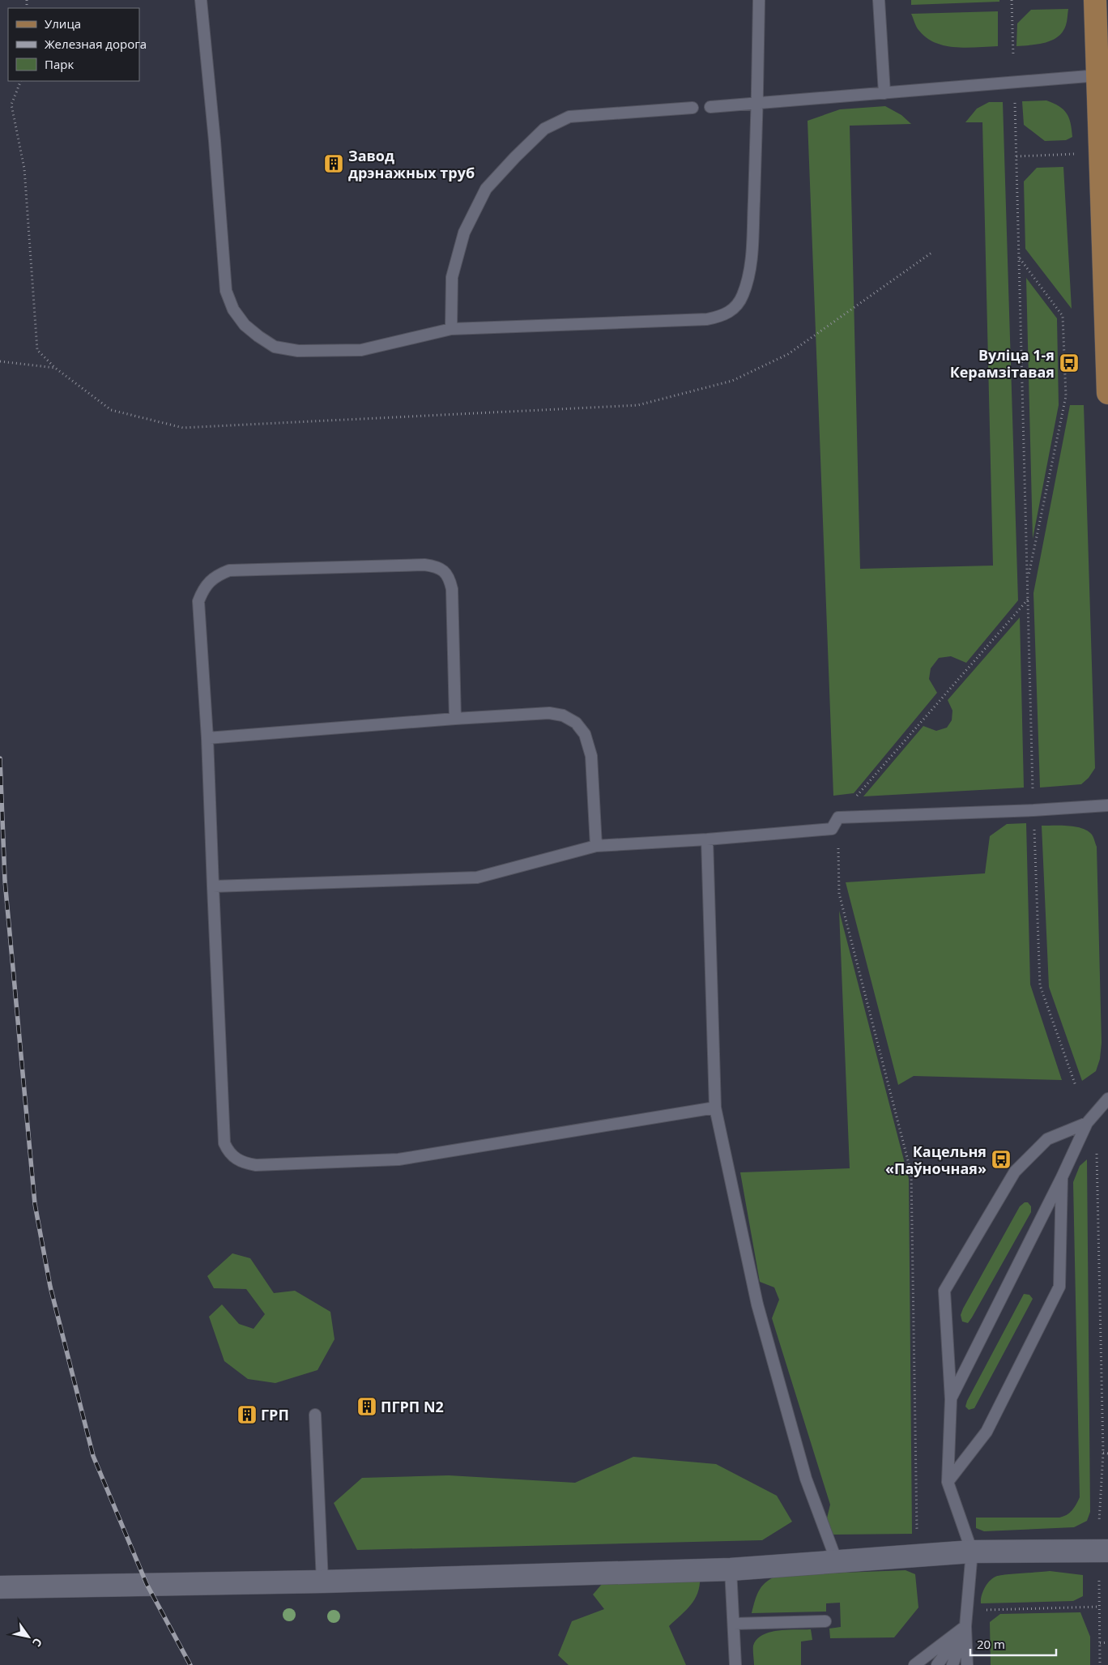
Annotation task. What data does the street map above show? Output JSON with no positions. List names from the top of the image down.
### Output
{
  "places": {
    "building": ["Завод дрэнажных труб", "ПГРП N2", "ГРП"],
    "bus stop": ["Вуліца 1-я Керамзітавая", "Кацельня «Паўночная»"]
  },
  "legend": ["Улица", "Железная дорога", "Парк"],
  "scale_bar": "20 m",
  "north": "bottom right"
}
